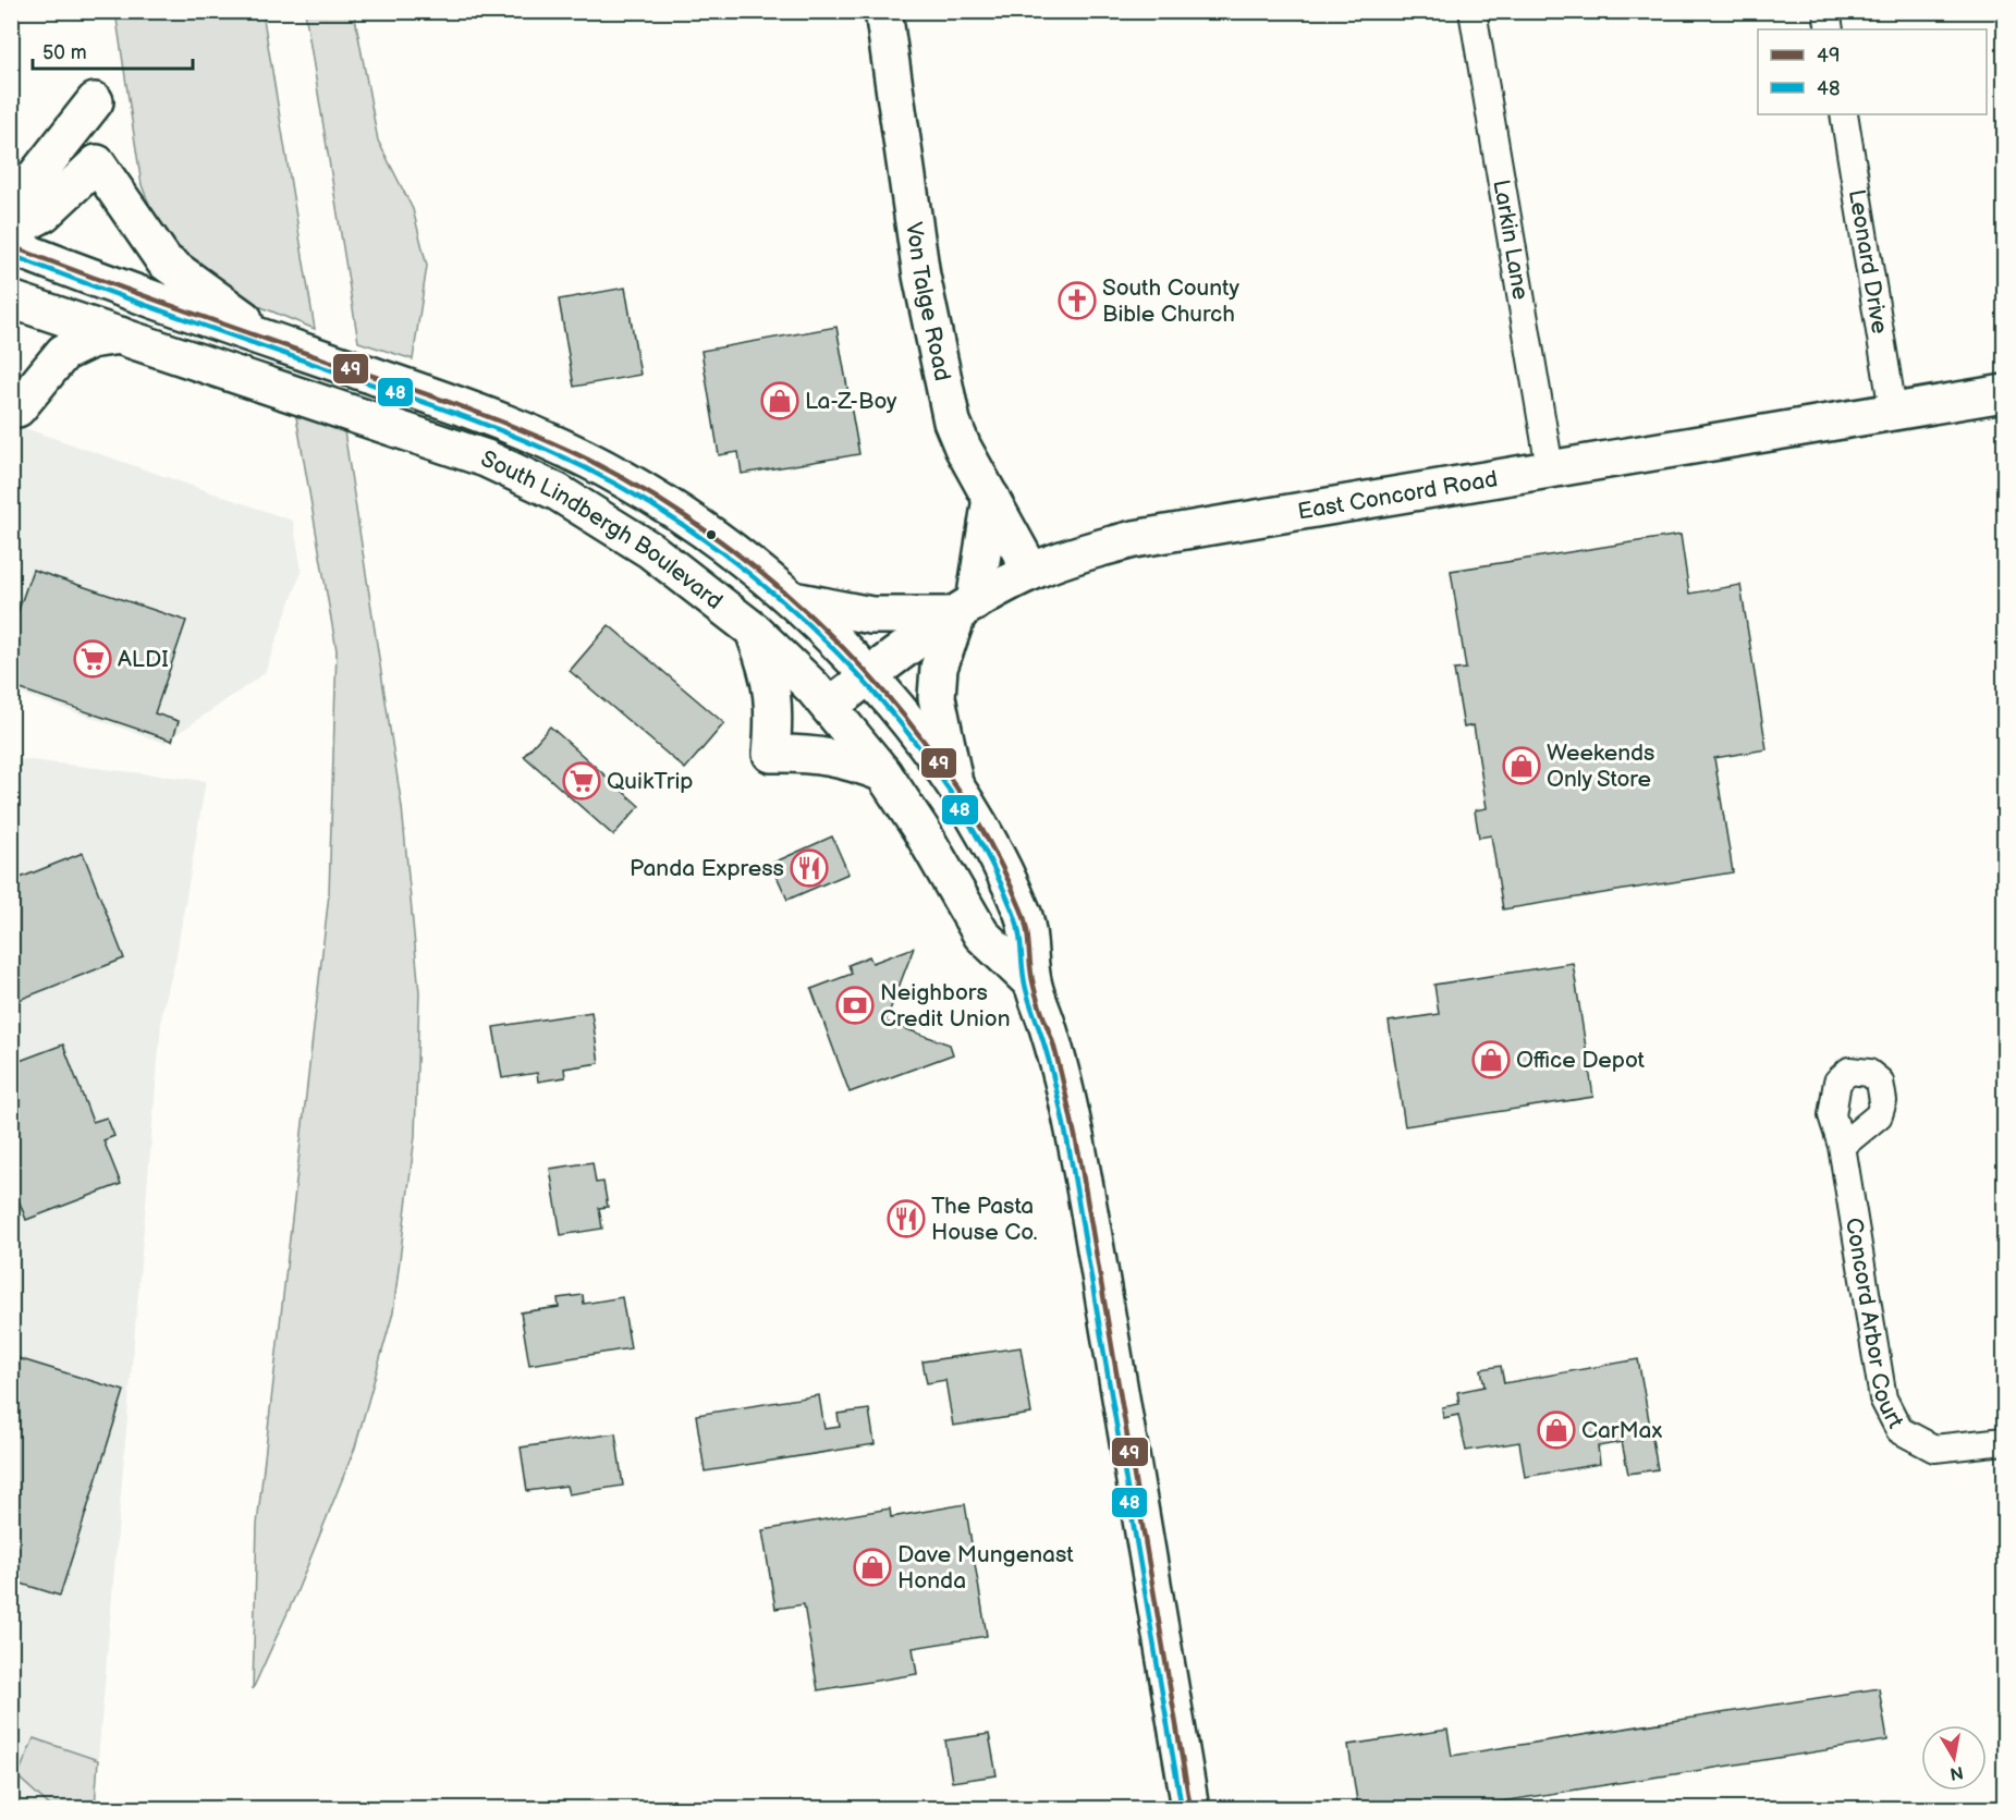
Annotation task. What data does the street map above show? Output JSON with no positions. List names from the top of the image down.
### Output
{
  "streets": {
    "main road": ["Von Talge Road", "East Concord Road", "South Lindbergh Boulevard"],
    "street": ["Larkin Lane", "Leonard Drive", "Concord Arbor Court"]
  },
  "crossings": [
    ["Larkin Lane", "East Concord Road"],
    ["Leonard Drive", "East Concord Road"],
    ["Von Talge Road", "East Concord Road"],
    ["East Concord Road", "South Lindbergh Boulevard"]
  ],
  "places": {
    "church": ["South County Bible Church"],
    "shop": [
      "La-Z-Boy",
      "Weekends Only Store",
      "Office Depot",
      "CarMax",
      "Dave Mungenast Honda"
    ],
    "supermarket": ["ALDI", "QuikTrip"],
    "restaurant": ["Panda Express", "The Pasta House Co."],
    "bank": ["Neighbors Credit Union"]
  },
  "lines": ["transit line 49", "transit line 48"],
  "legend": ["49", "48"],
  "scale_bar": "50 m",
  "north": "bottom"
}
